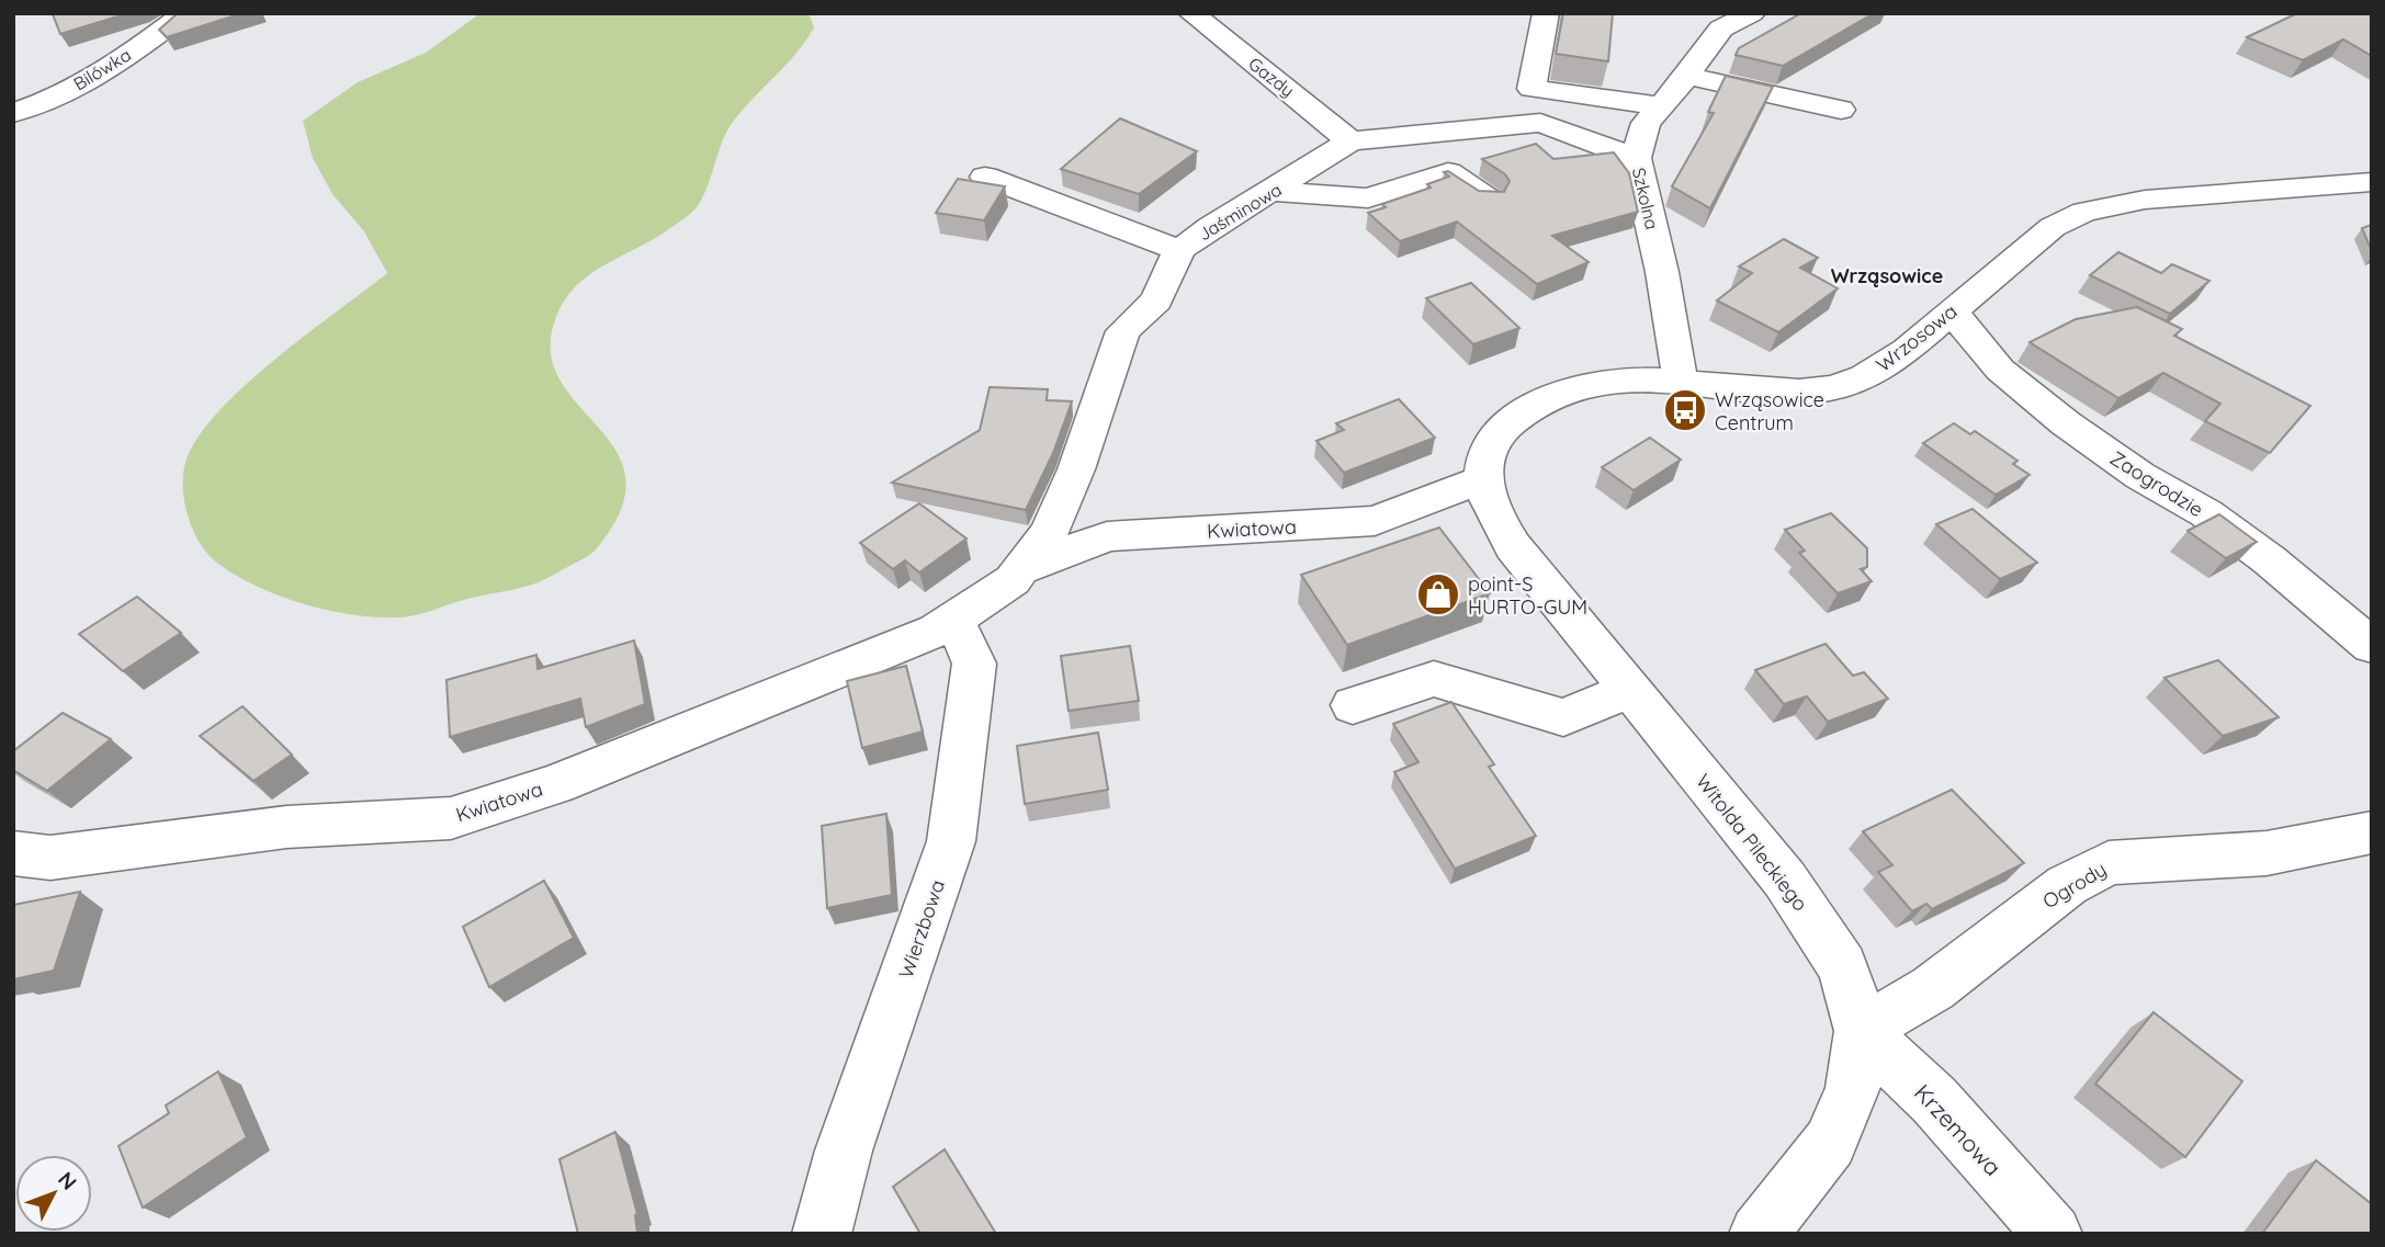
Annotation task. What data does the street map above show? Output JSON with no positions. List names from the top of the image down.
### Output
{
  "streets": {
    "street": [
      "Bilówka",
      "Gazdy",
      "Szkolna",
      "Jaśminowa",
      "Wrzosowa",
      "Zaogrodzie",
      "Kwiatowa",
      "Witolda Pileckiego",
      "Ogrody",
      "Wierzbowa",
      "Krzemowa"
    ]
  },
  "crossings": [
    ["Gazdy", "Jaśminowa"],
    ["Szkolna", "Jaśminowa"],
    ["Szkolna", "Wrzosowa"],
    ["Jaśminowa", "Kwiatowa"],
    ["Jaśminowa", "Wierzbowa"],
    ["Wrzosowa", "Zaogrodzie"],
    ["Wrzosowa", "Kwiatowa"],
    ["Wrzosowa", "Witolda Pileckiego"],
    ["Kwiatowa", "Witolda Pileckiego"],
    ["Kwiatowa", "Wierzbowa"],
    ["Witolda Pileckiego", "Ogrody"],
    ["Witolda Pileckiego", "Krzemowa"],
    ["Ogrody", "Krzemowa"]
  ],
  "districts": ["Wrząsowice"],
  "places": {
    "bus stop": ["Wrząsowice Centrum"],
    "shop": ["point-S HURTO-GUM"]
  },
  "north": "top right"
}
